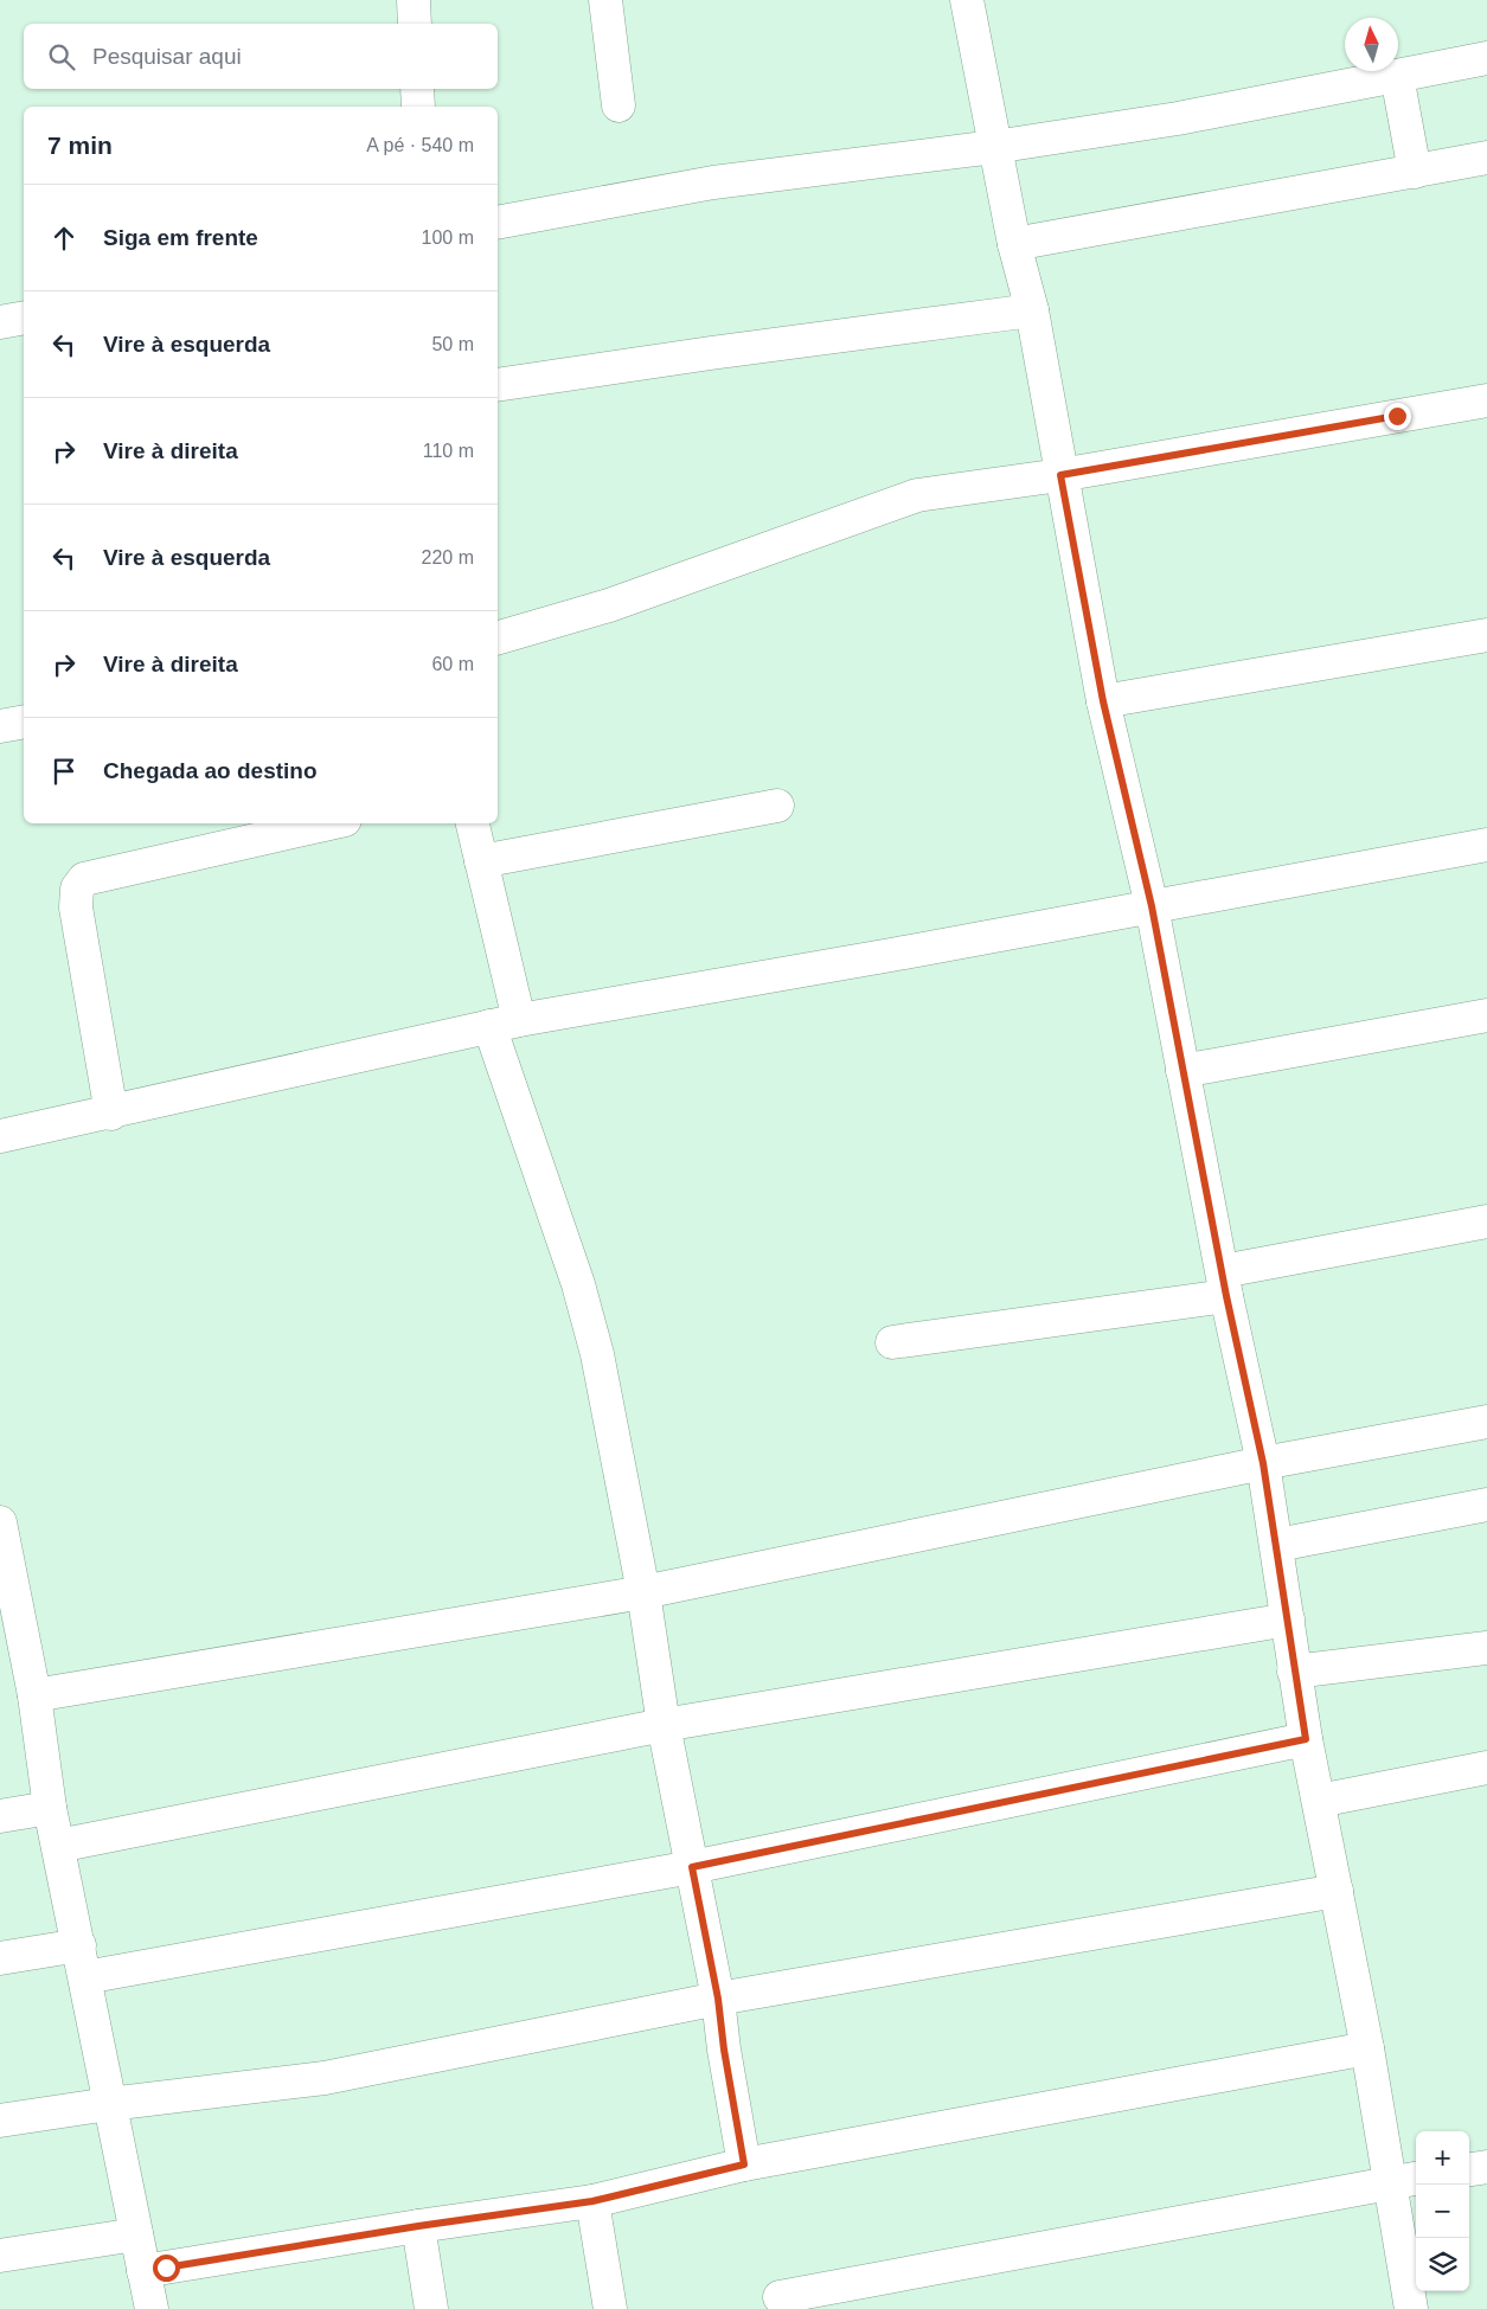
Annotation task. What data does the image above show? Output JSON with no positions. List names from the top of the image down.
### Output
{
  "north": "top",
  "page": {
    "search": "Pesquisar aqui",
    "heading": ["7 min", "A pé · 540 m"],
    "list": [
      ["Siga em frente", "100 m"],
      ["Vire à esquerda", "50 m"],
      ["Vire à direita", "110 m"],
      ["Vire à esquerda", "220 m"],
      ["Vire à direita", "60 m"],
      "Chegada ao destino"
    ],
    "map_buttons": ["+", "−"]
  }
}
